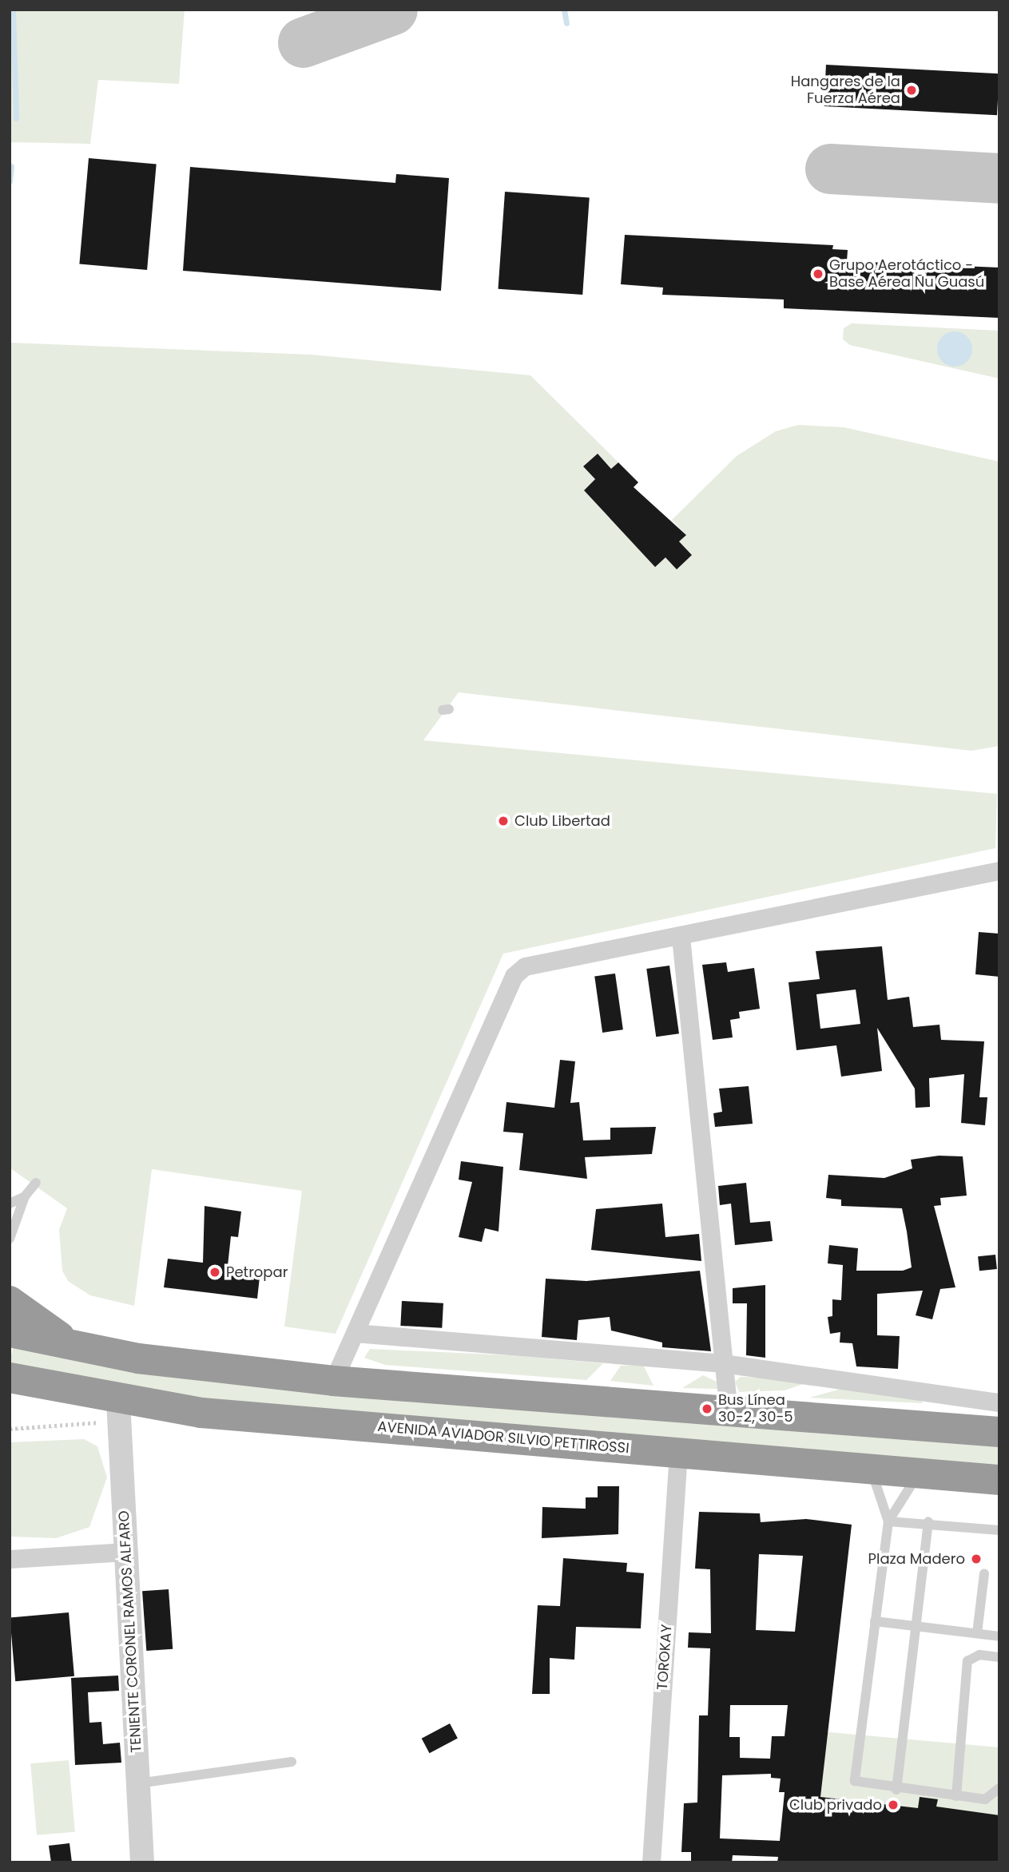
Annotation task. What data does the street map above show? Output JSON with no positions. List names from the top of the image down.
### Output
{
  "streets": {
    "highway": ["AVENIDA AVIADOR SILVIO PETTIROSSI"],
    "street": ["TENIENTE CORONEL RAMOS ALFARO", "TOROKAY"]
  },
  "crossings": [
    ["AVENIDA AVIADOR SILVIO PETTIROSSI", "TENIENTE CORONEL RAMOS ALFARO"],
    ["AVENIDA AVIADOR SILVIO PETTIROSSI", "TOROKAY"]
  ],
  "places": [
    "Hangares de la Fuerza Aérea",
    "Grupo Aerotáctico - Base Aérea Ñu Guasú",
    "Club Libertad",
    "Petropar",
    "Bus Línea 30-2, 30-5",
    "Plaza Madero",
    "Club privado"
  ]
}
